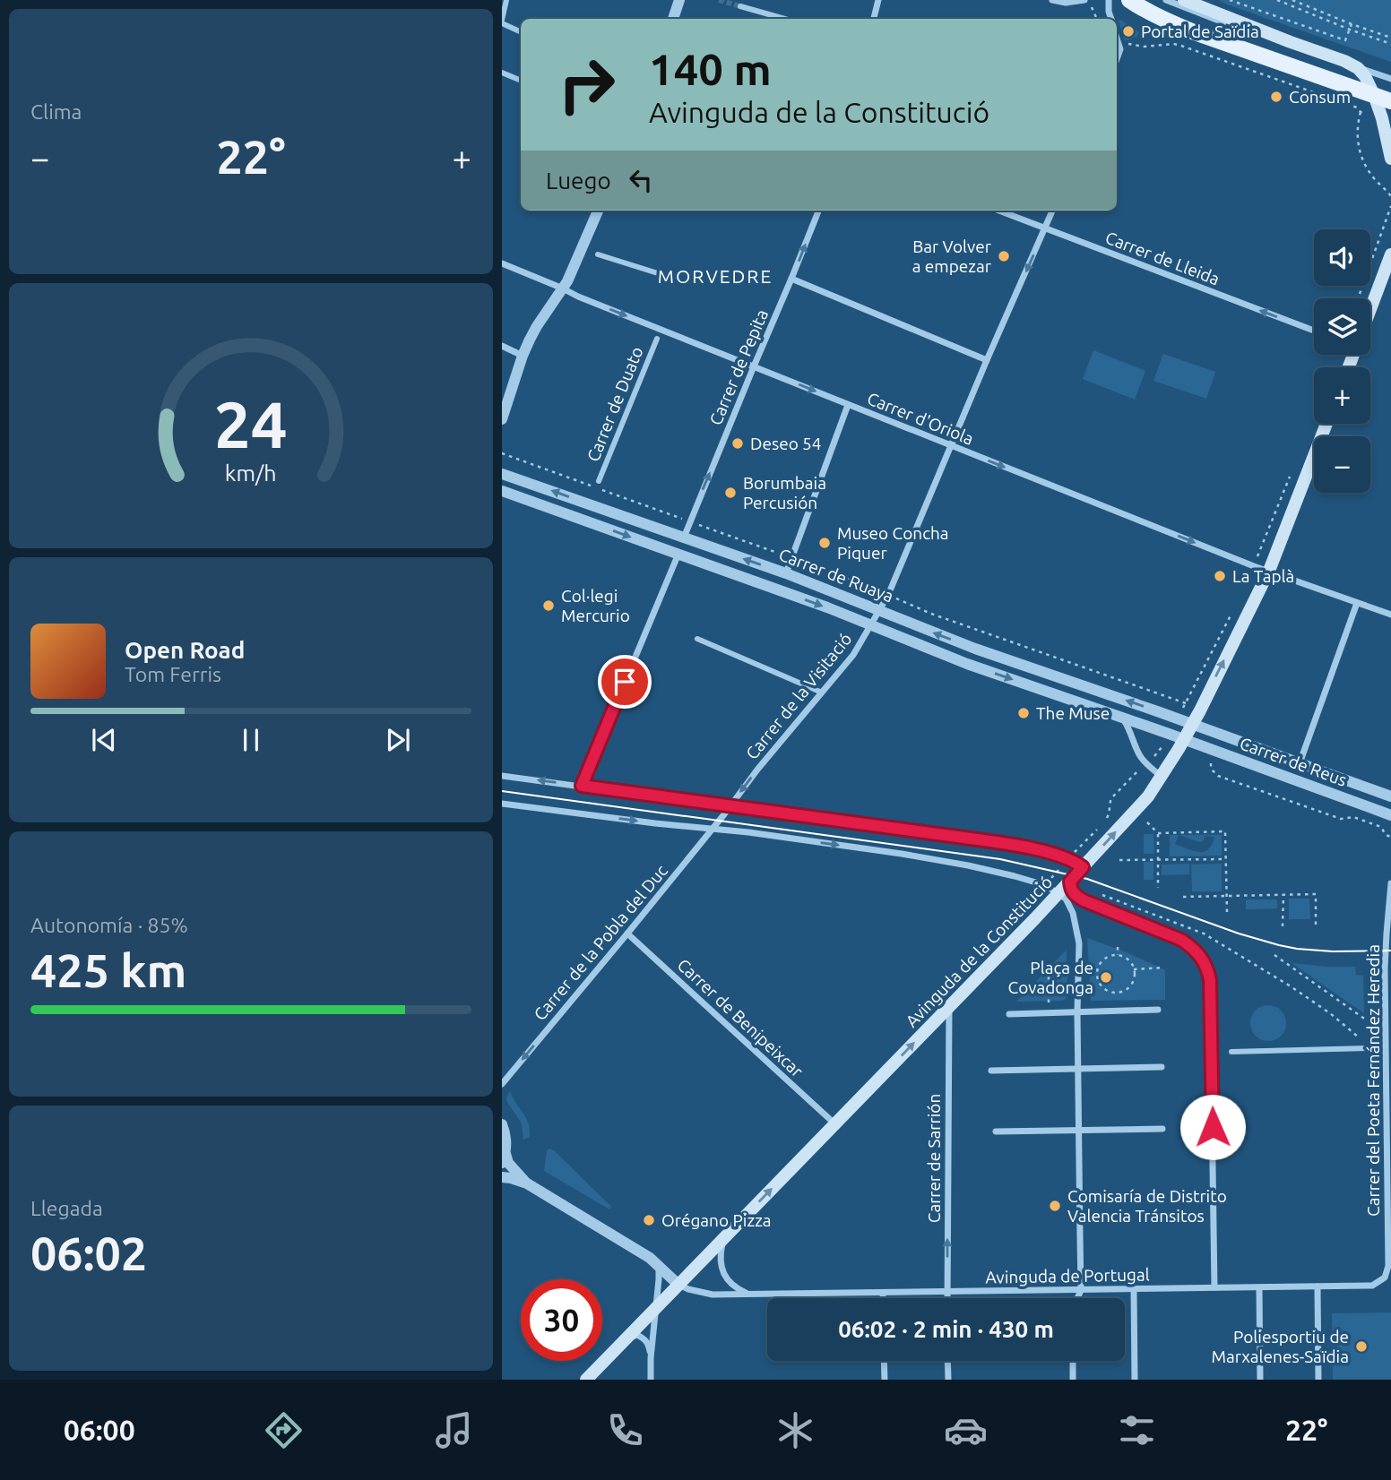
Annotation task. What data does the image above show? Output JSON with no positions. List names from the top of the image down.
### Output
{
  "streets": {
    "main road": ["Avinguda de la Constitució"],
    "street": [
      "Carrer de Lleida",
      "Carrer de Pepita",
      "Carrer de Duato",
      "Carrer d'Oriola",
      "Carrer de Ruaya",
      "Carrer de la Visitació",
      "Carrer de Reus",
      "Carrer de la Pobla del Duc",
      "Carrer de Benipeixcar",
      "Carrer del Poeta Fernández Heredia",
      "Carrer de Sarrión",
      "Avinguda de Portugal"
    ]
  },
  "crossings": [
    ["Carrer de Lleida", "Carrer de la Visitació"],
    ["Carrer de Pepita", "Carrer d'Oriola"],
    ["Carrer de Pepita", "Carrer de Ruaya"],
    ["Carrer d'Oriola", "Carrer de la Visitació"],
    ["Carrer d'Oriola", "Avinguda de la Constitució"],
    ["Carrer de Ruaya", "Carrer de la Visitació"],
    ["Carrer de Ruaya", "Carrer de Reus"],
    ["Carrer de Ruaya", "Avinguda de la Constitució"],
    ["Carrer de la Visitació", "Carrer de la Pobla del Duc"],
    ["Carrer de Reus", "Avinguda de la Constitució"],
    ["Carrer de la Pobla del Duc", "Carrer de Benipeixcar"],
    ["Avinguda de la Constitució", "Carrer de Benipeixcar"],
    ["Avinguda de la Constitució", "Carrer de Sarrión"],
    ["Avinguda de la Constitució", "Avinguda de Portugal"],
    ["Carrer del Poeta Fernández Heredia", "Avinguda de Portugal"],
    ["Carrer de Sarrión", "Avinguda de Portugal"]
  ],
  "one_way": [
    "Carrer de Lleida",
    "Carrer de Pepita",
    "Carrer d'Oriola",
    "Carrer de la Visitació",
    "Carrer de la Pobla del Duc",
    "Avinguda de la Constitució",
    "Carrer de Sarrión"
  ],
  "districts": ["MORVEDRE"],
  "places": [
    "Portal de Saïdia",
    "Consum",
    "Bar Volver a empezar",
    "Deseo 54",
    "Borumbaia Percusión",
    "Museo Concha Piquer",
    "La Taplà",
    "Col·legi Mercurio",
    "The Muse",
    "Plaça de Covadonga",
    "Comisaría de Distrito Valencia Tránsitos",
    "Orégano Pizza",
    "Poliesportiu de Marxalenes-Saïdia"
  ],
  "page": {
    "tile": [
      "Clima",
      ["Autonomía · 85%", "425 km"],
      ["Llegada", "06:02"]
    ],
    "turn": ["140 m", "Avinguda de la Constitució"],
    "heat": ["−", "22°", "+"],
    "then": "Luego",
    "map_buttons": ["+", "−"],
    "song": ["Open Road", "Tom Ferris"],
    "limit": "30",
    "trip": "06:02 · 2 min · 430 m",
    "tabs": ["06:00", "22°"],
    "gauge": ["24", "km/h"]
  }
}
